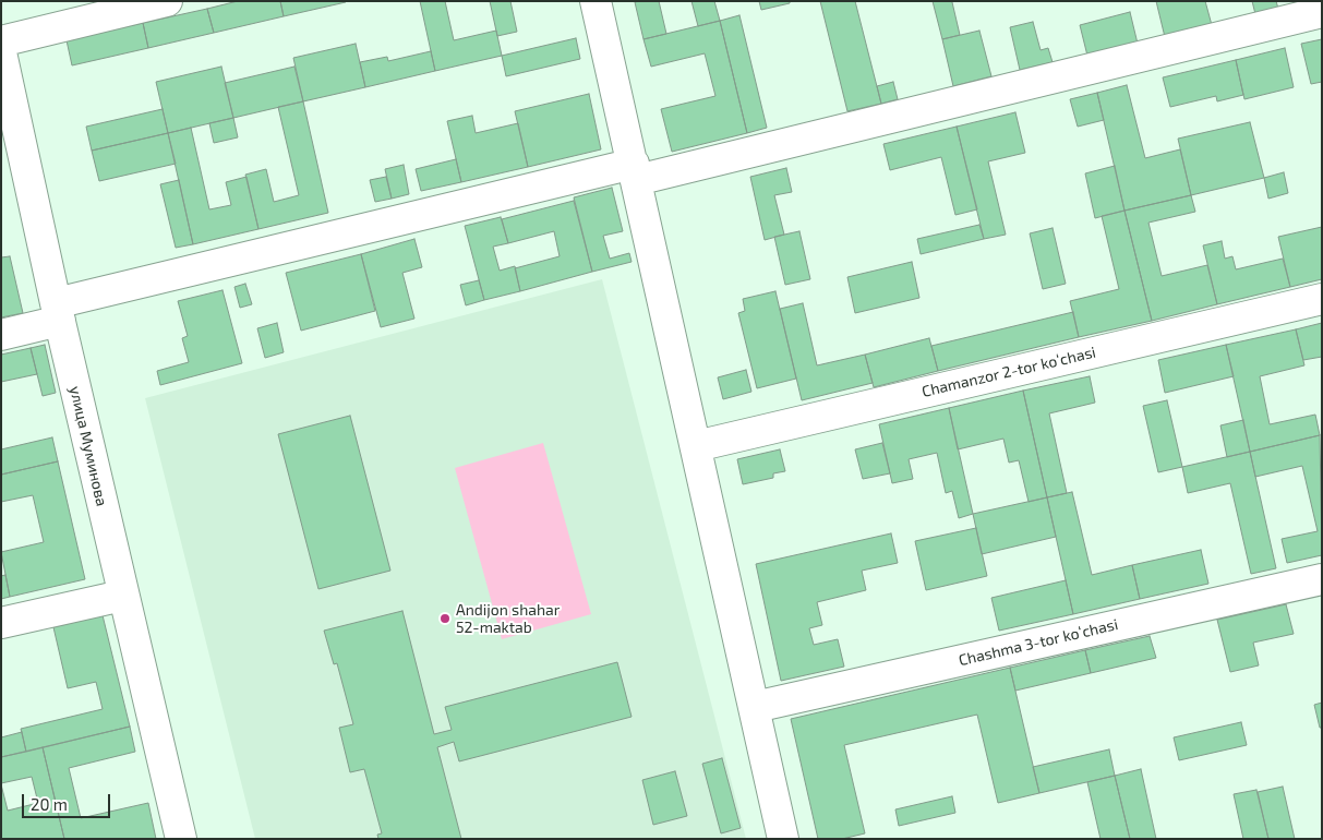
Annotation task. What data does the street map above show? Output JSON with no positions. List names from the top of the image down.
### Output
{
  "streets": {
    "street": ["Chamanzor 2-tor koʻchasi", "улица Муминова", "Chashma 3-tor koʻchasi"]
  },
  "places": ["Andijon shahar 52-maktab"],
  "scale_bar": "20 m"
}
